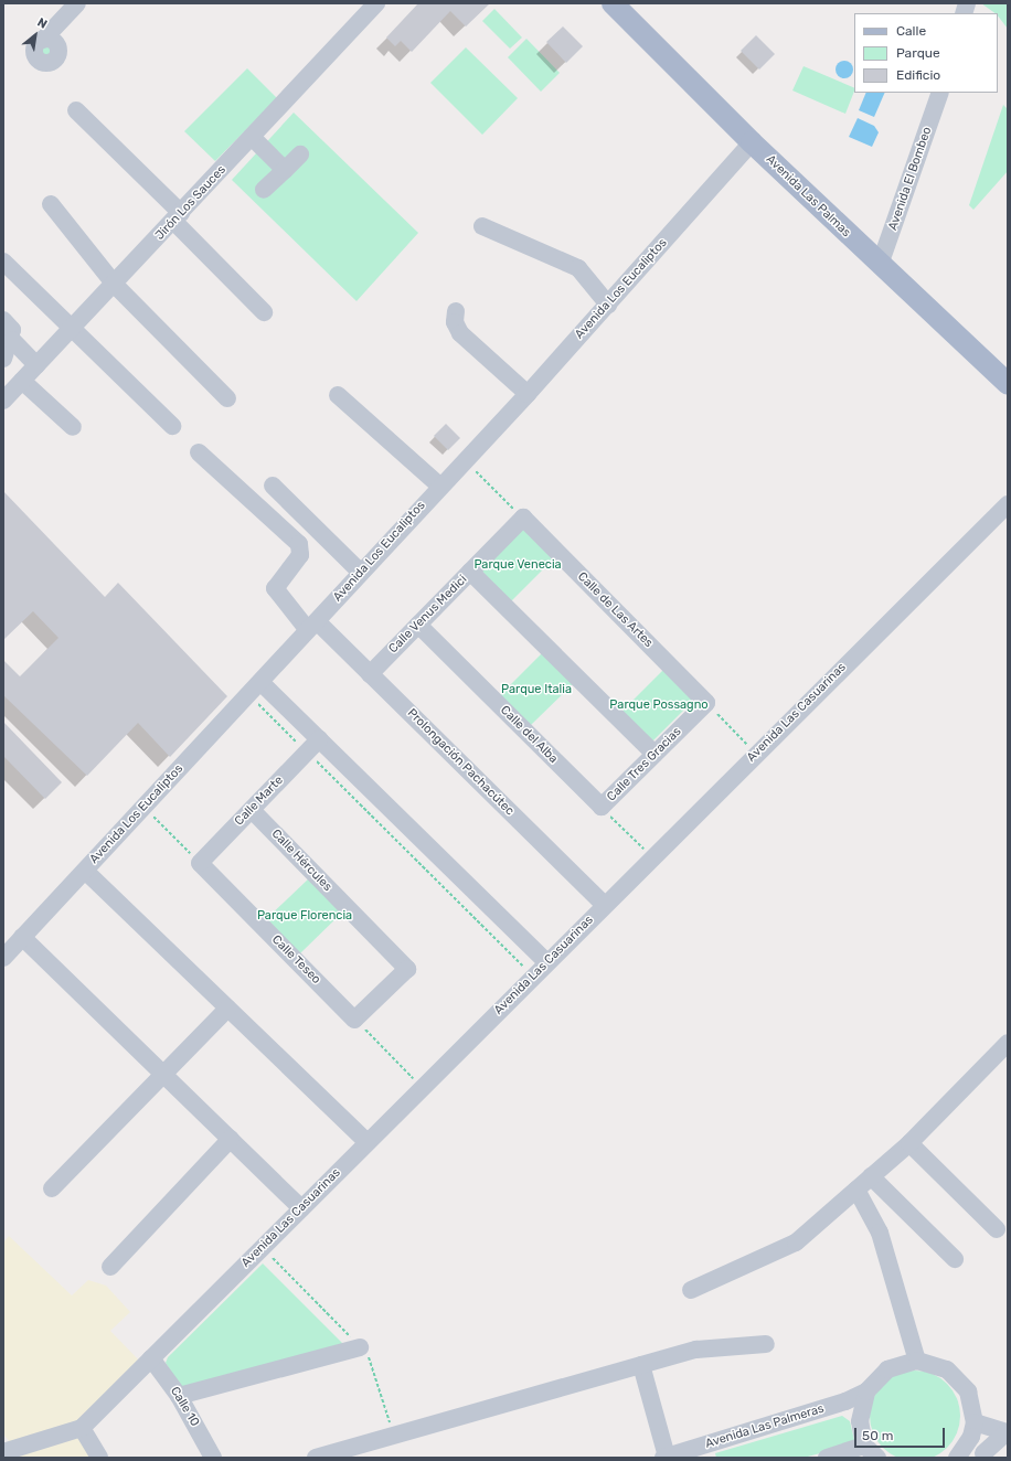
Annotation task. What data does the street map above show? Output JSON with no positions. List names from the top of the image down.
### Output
{
  "streets": {
    "main road": ["Avenida Las Palmas"],
    "street": [
      "Avenida El Bombeo",
      "Jirón Los Sauces",
      "Avenida Los Eucaliptos",
      "Calle de Las Artes",
      "Calle Venus Medici",
      "Avenida Las Casuarinas",
      "Calle del Alba",
      "Prolongación Pachacútec",
      "Calle Tres Gracias",
      "Calle Marte",
      "Calle Hércules",
      "Calle Teseo",
      "Calle 10",
      "Avenida Las Palmeras"
    ]
  },
  "crossings": [
    ["Avenida El Bombeo", "Avenida Las Palmas"],
    ["Avenida Las Palmas", "Avenida Los Eucaliptos"],
    ["Avenida Los Eucaliptos", "Prolongación Pachacútec"],
    ["Calle de Las Artes", "Calle Venus Medici"],
    ["Calle de Las Artes", "Calle Tres Gracias"],
    ["Calle Venus Medici", "Calle del Alba"],
    ["Calle Venus Medici", "Prolongación Pachacútec"],
    ["Avenida Las Casuarinas", "Prolongación Pachacútec"],
    ["Avenida Las Casuarinas", "Calle 10"],
    ["Calle del Alba", "Calle Tres Gracias"],
    ["Calle Marte", "Calle Hércules"],
    ["Calle Marte", "Calle Teseo"],
    ["Calle Hércules", "Calle Teseo"]
  ],
  "parks": [
    "Parque Venecia",
    "Parque Italia",
    "Parque Possagno",
    "Parque Florencia"
  ],
  "legend": ["Calle", "Parque", "Edificio"],
  "scale_bar": "50 m",
  "north": "top right"
}
